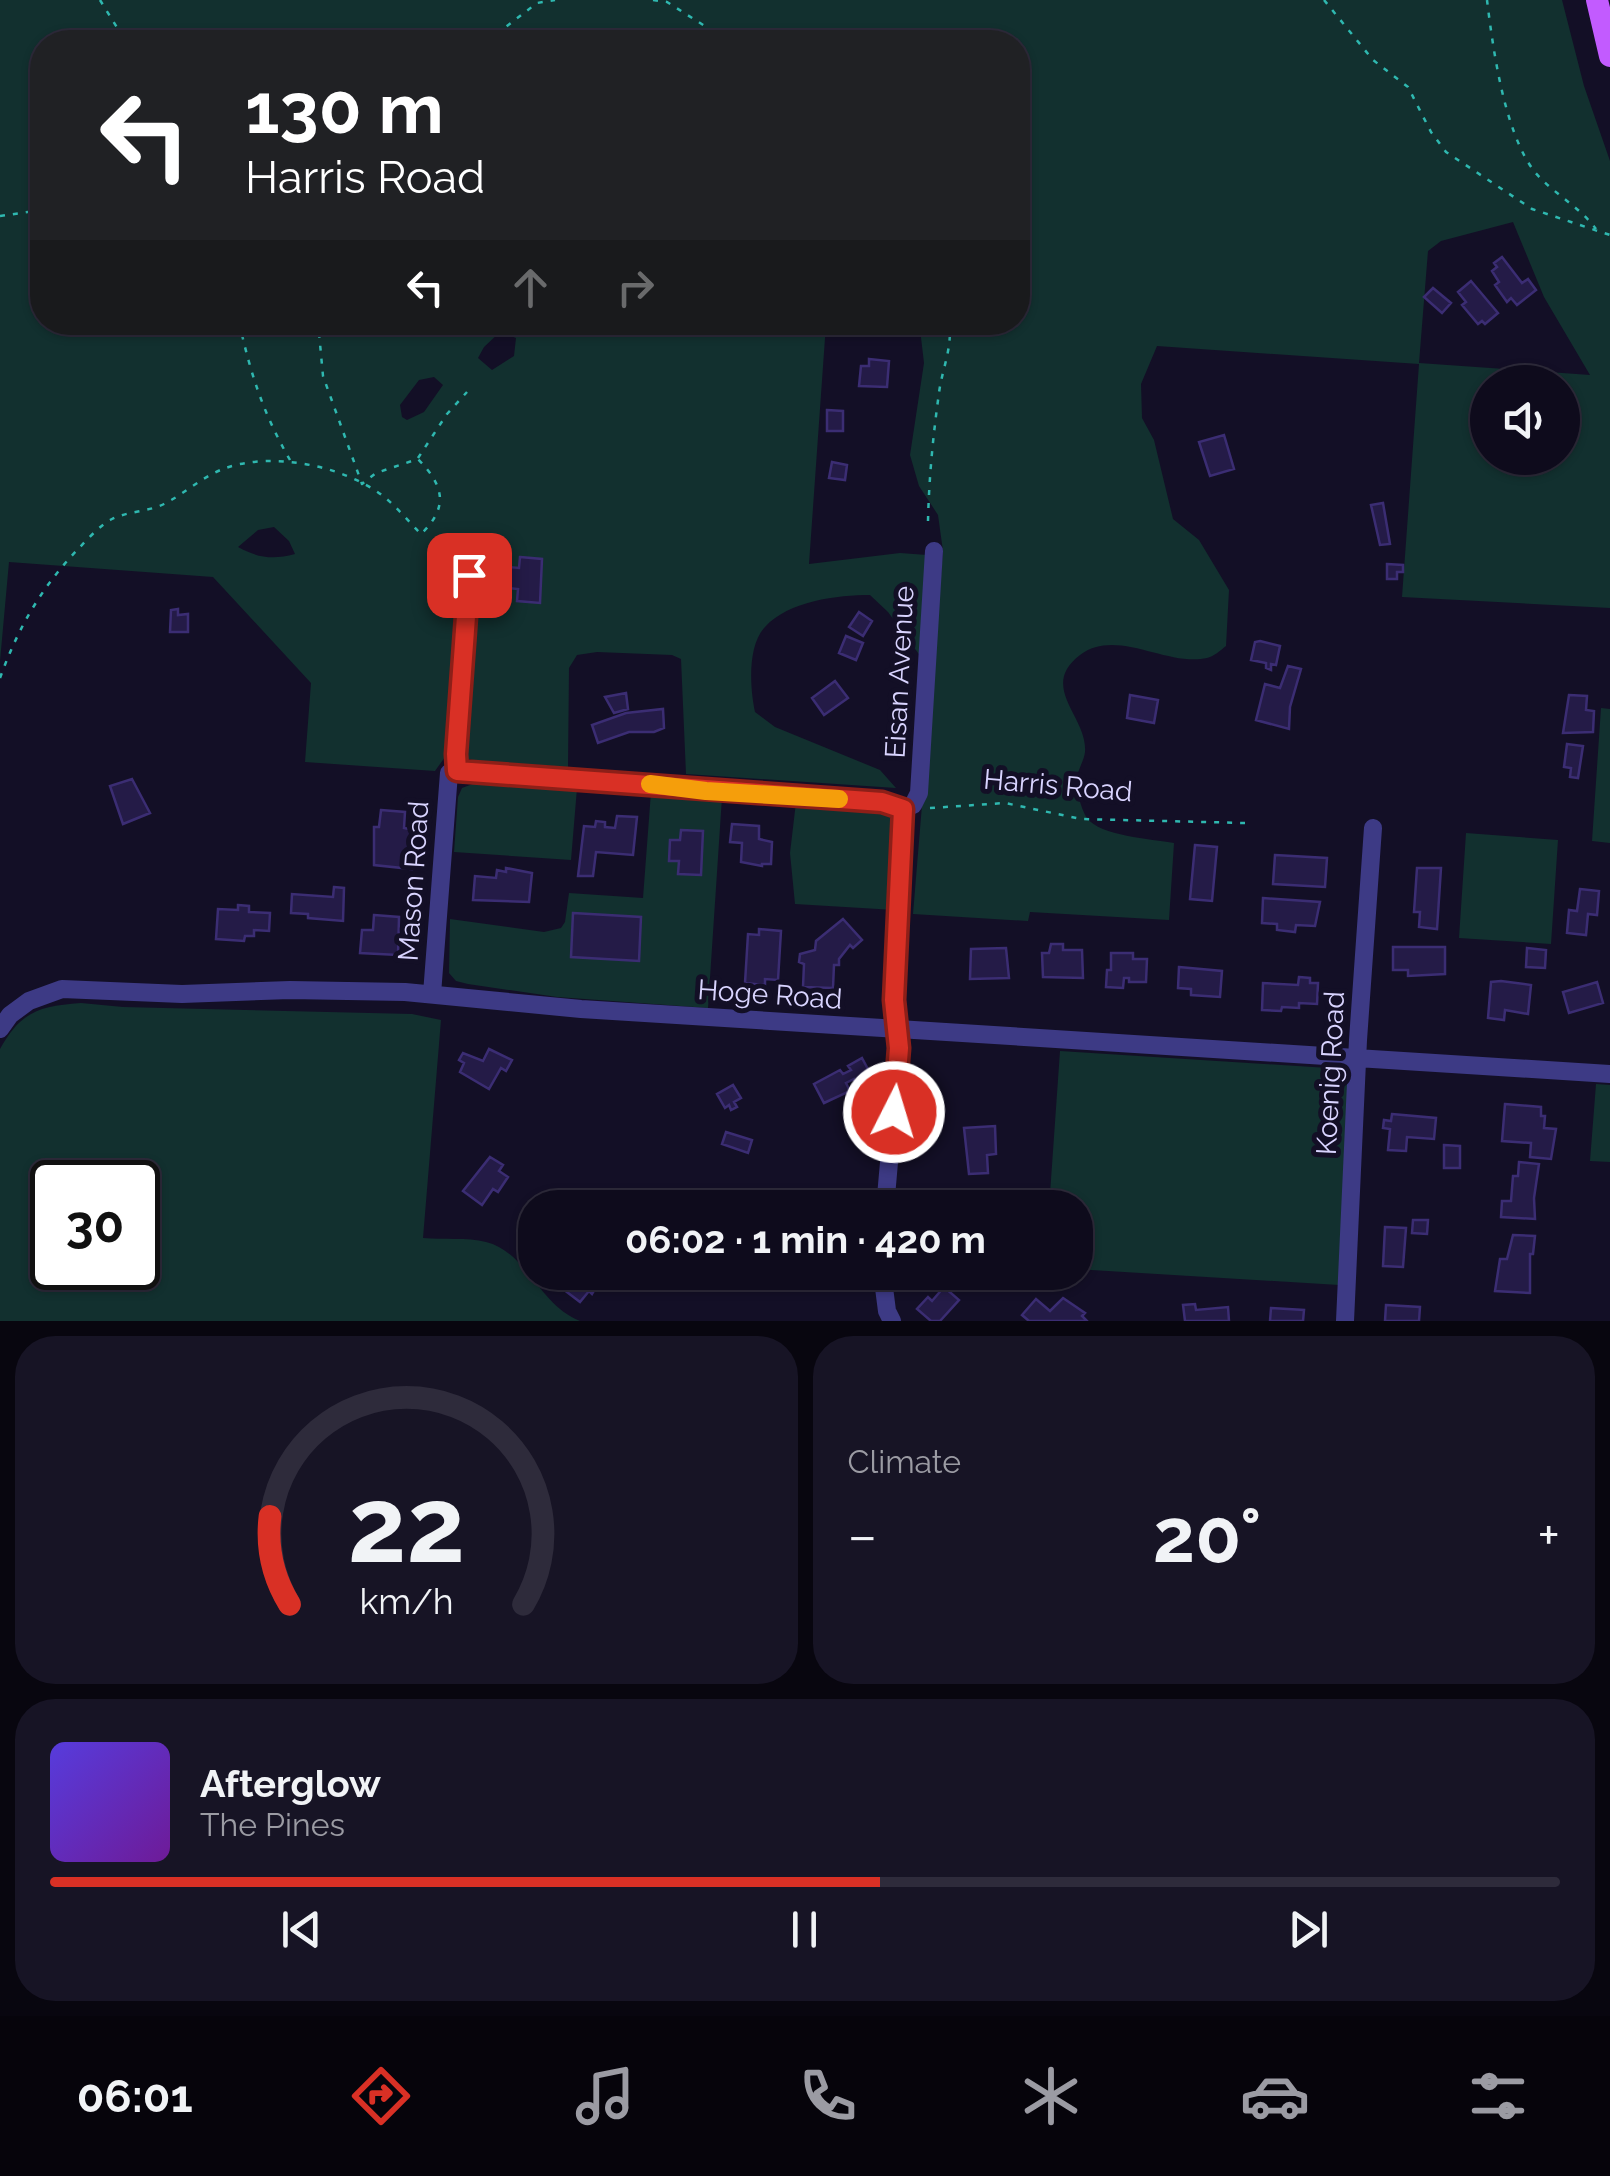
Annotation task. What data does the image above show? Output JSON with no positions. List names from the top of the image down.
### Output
{
  "streets": {
    "street": [
      "Eisan Avenue",
      "Mason Road",
      "Hoge Road",
      "Koenig Road"
    ],
    "path": ["Harris Road"]
  },
  "crossings": [
    ["Eisan Avenue", "Harris Road"],
    ["Eisan Avenue", "Hoge Road"],
    ["Mason Road", "Hoge Road"],
    ["Hoge Road", "Koenig Road"]
  ],
  "page": {
    "turn": ["130 m", "Harris Road"],
    "limit": "30",
    "trip": "06:02 · 1 min · 420 m",
    "tile": "Climate",
    "heat": ["−", "20°", "+"],
    "song": ["Afterglow", "The Pines"],
    "tabs": "06:01",
    "gauge": ["22", "km/h"]
  }
}
